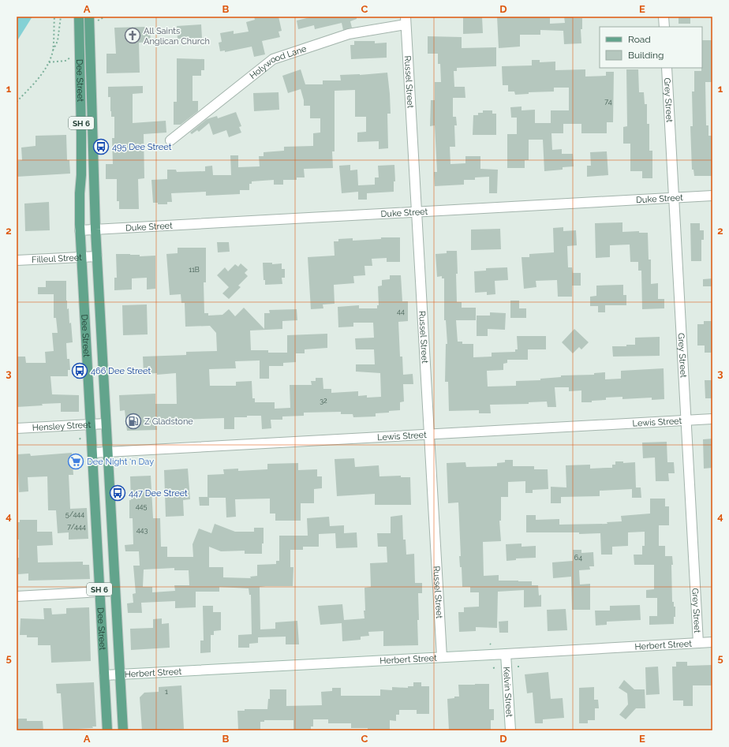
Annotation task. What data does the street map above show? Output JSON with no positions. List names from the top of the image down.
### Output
{
  "streets": {
    "main road": ["Dee Street", "SH 6"],
    "street": [
      "Holywood Lane",
      "Russel Street",
      "Grey Street",
      "Duke Street",
      "Filleul Street",
      "Lewis Street",
      "Hensley Street",
      "Herbert Street",
      "Kelvin Street"
    ]
  },
  "crossings": [
    ["Holywood Lane", "Russel Street"],
    ["Dee Street", "Duke Street"],
    ["Dee Street", "Filleul Street"],
    ["Dee Street", "Lewis Street"],
    ["Dee Street", "Hensley Street"],
    ["Dee Street", "Herbert Street"],
    ["Russel Street", "Duke Street"],
    ["Russel Street", "Lewis Street"],
    ["Russel Street", "Herbert Street"],
    ["Grey Street", "Duke Street"],
    ["Grey Street", "Lewis Street"],
    ["Grey Street", "Herbert Street"],
    ["Herbert Street", "Kelvin Street"]
  ],
  "places": {
    "church": ["All Saints Anglican Church"],
    "bus stop": ["495 Dee Street", "466 Dee Street", "447 Dee Street"],
    "fuel station": ["Z Gladstone"],
    "supermarket": ["Dee Night ‘n Day"]
  },
  "house_numbers": [
    "74",
    "11B",
    "44",
    "32",
    "445",
    "5/444",
    "7/444",
    "443",
    "64",
    "1"
  ],
  "legend": ["Road", "Building"],
  "grid": {
    "columns": [
      "A",
      "B",
      "C",
      "D",
      "E"
    ],
    "rows": [
      "1",
      "2",
      "3",
      "4",
      "5"
    ]
  }
}
